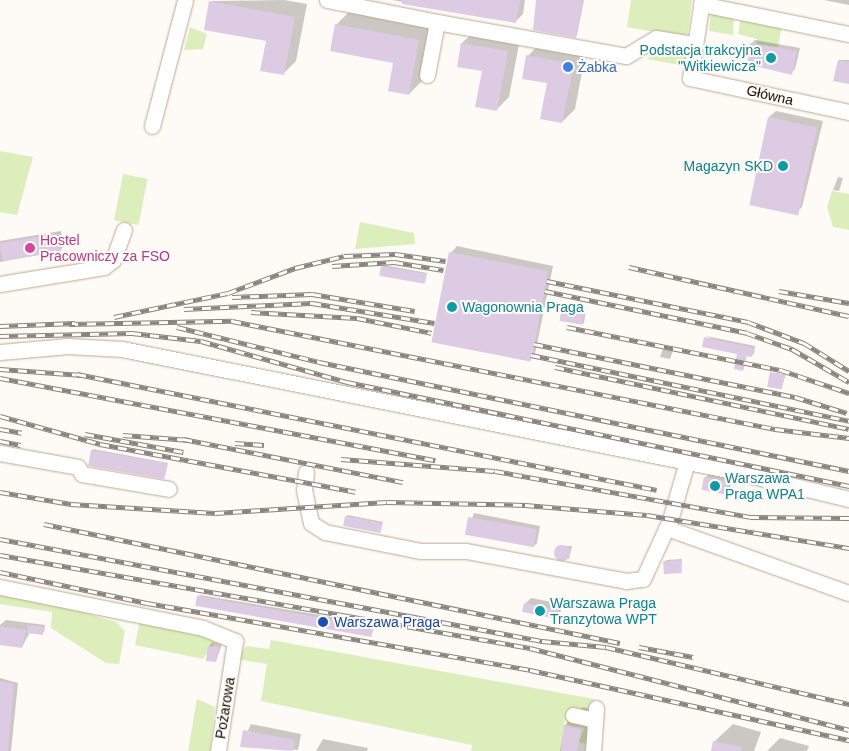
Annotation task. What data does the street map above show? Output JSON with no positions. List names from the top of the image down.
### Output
{
  "streets": {
    "street": ["Główna", "Pożarowa"]
  },
  "places": [
    "Podstacja trakcyjna \"Witkiewicza\"",
    "Żabka",
    "Magazyn SKD",
    "Hostel Pracowniczy za FSO",
    "Wagonownia Praga",
    "Warszawa Praga WPA1",
    "Warszawa Praga Tranzytowa WPT",
    "Warszawa Praga"
  ]
}
